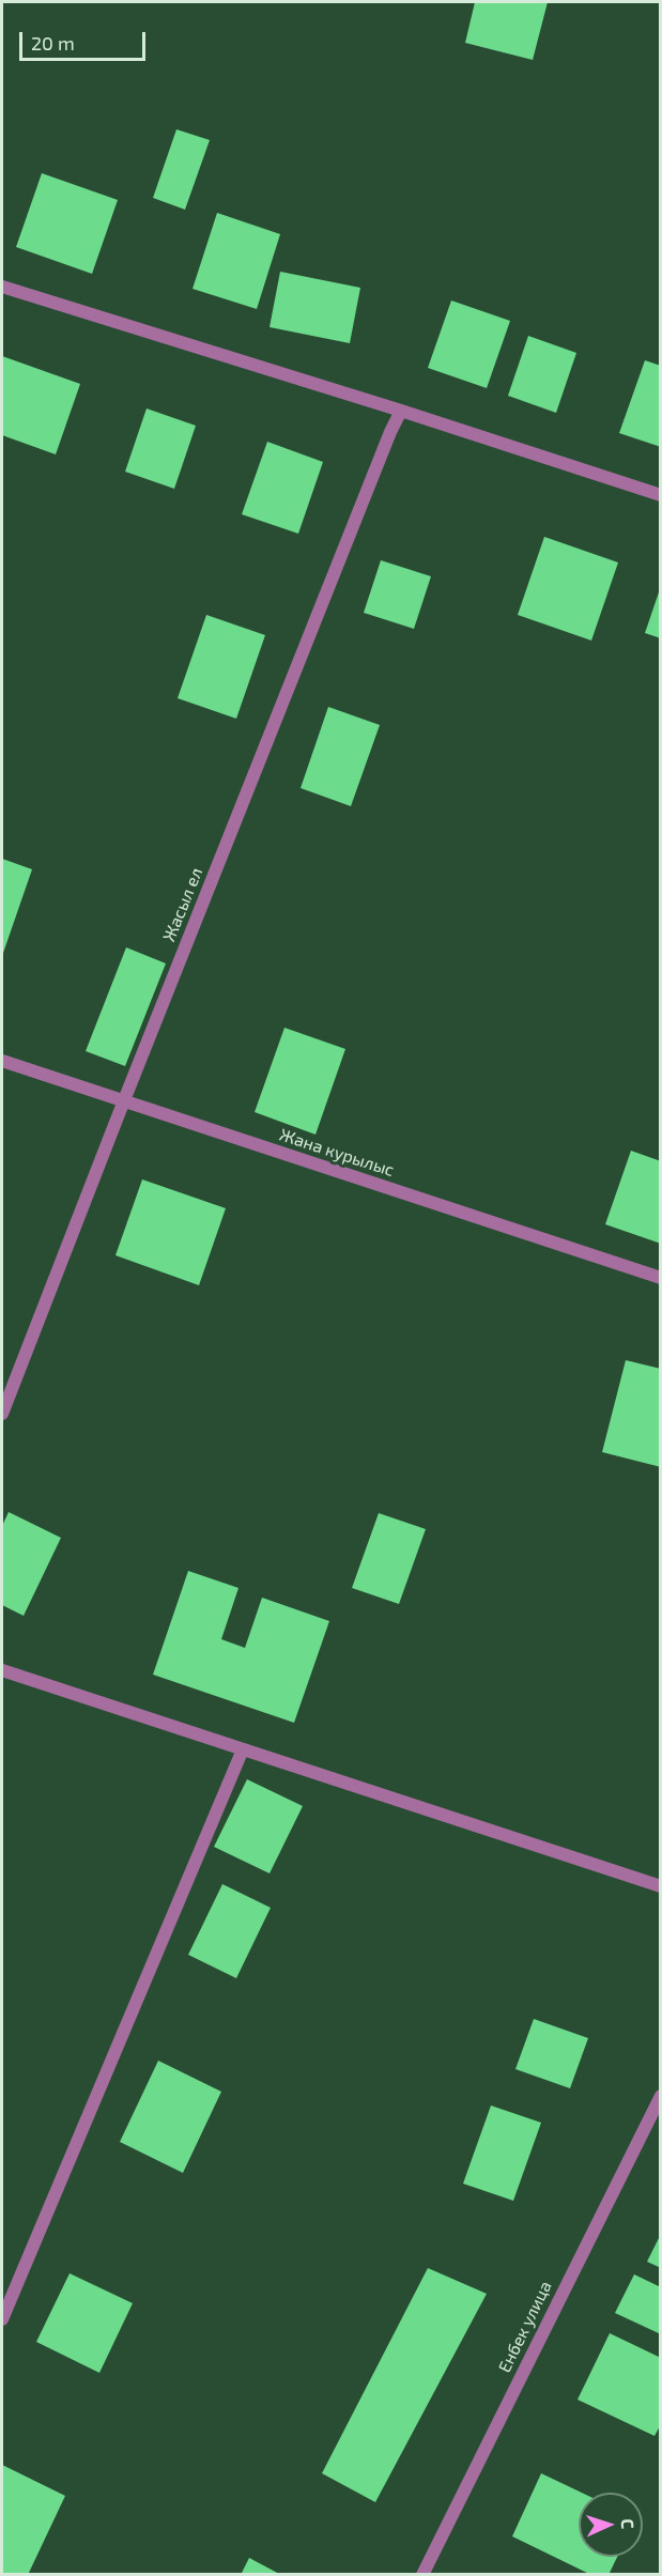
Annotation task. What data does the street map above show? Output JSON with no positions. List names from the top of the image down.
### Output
{
  "streets": {
    "street": ["Жасыл ел", "Жана курылыс", "Енбек улица"]
  },
  "crossings": [
    ["Жасыл ел", "Жана курылыс"]
  ],
  "scale_bar": "20 m",
  "north": "right"
}
